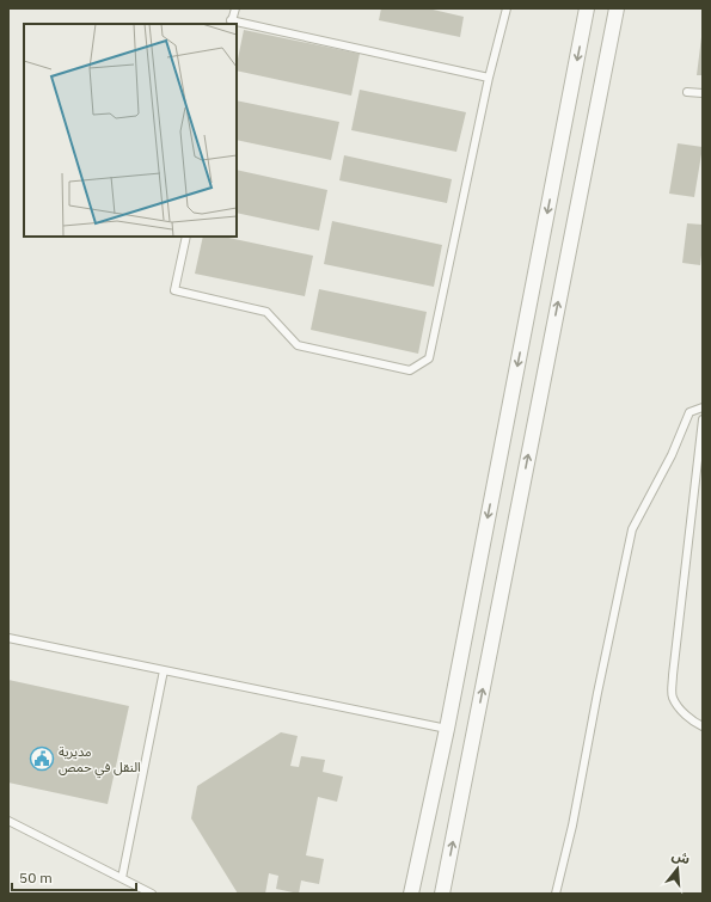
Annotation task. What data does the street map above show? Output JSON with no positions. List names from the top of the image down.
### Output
{
  "places": {
    "public building": ["مديرية النقل في حمص"]
  },
  "scale_bar": "50 m",
  "north": "top"
}
